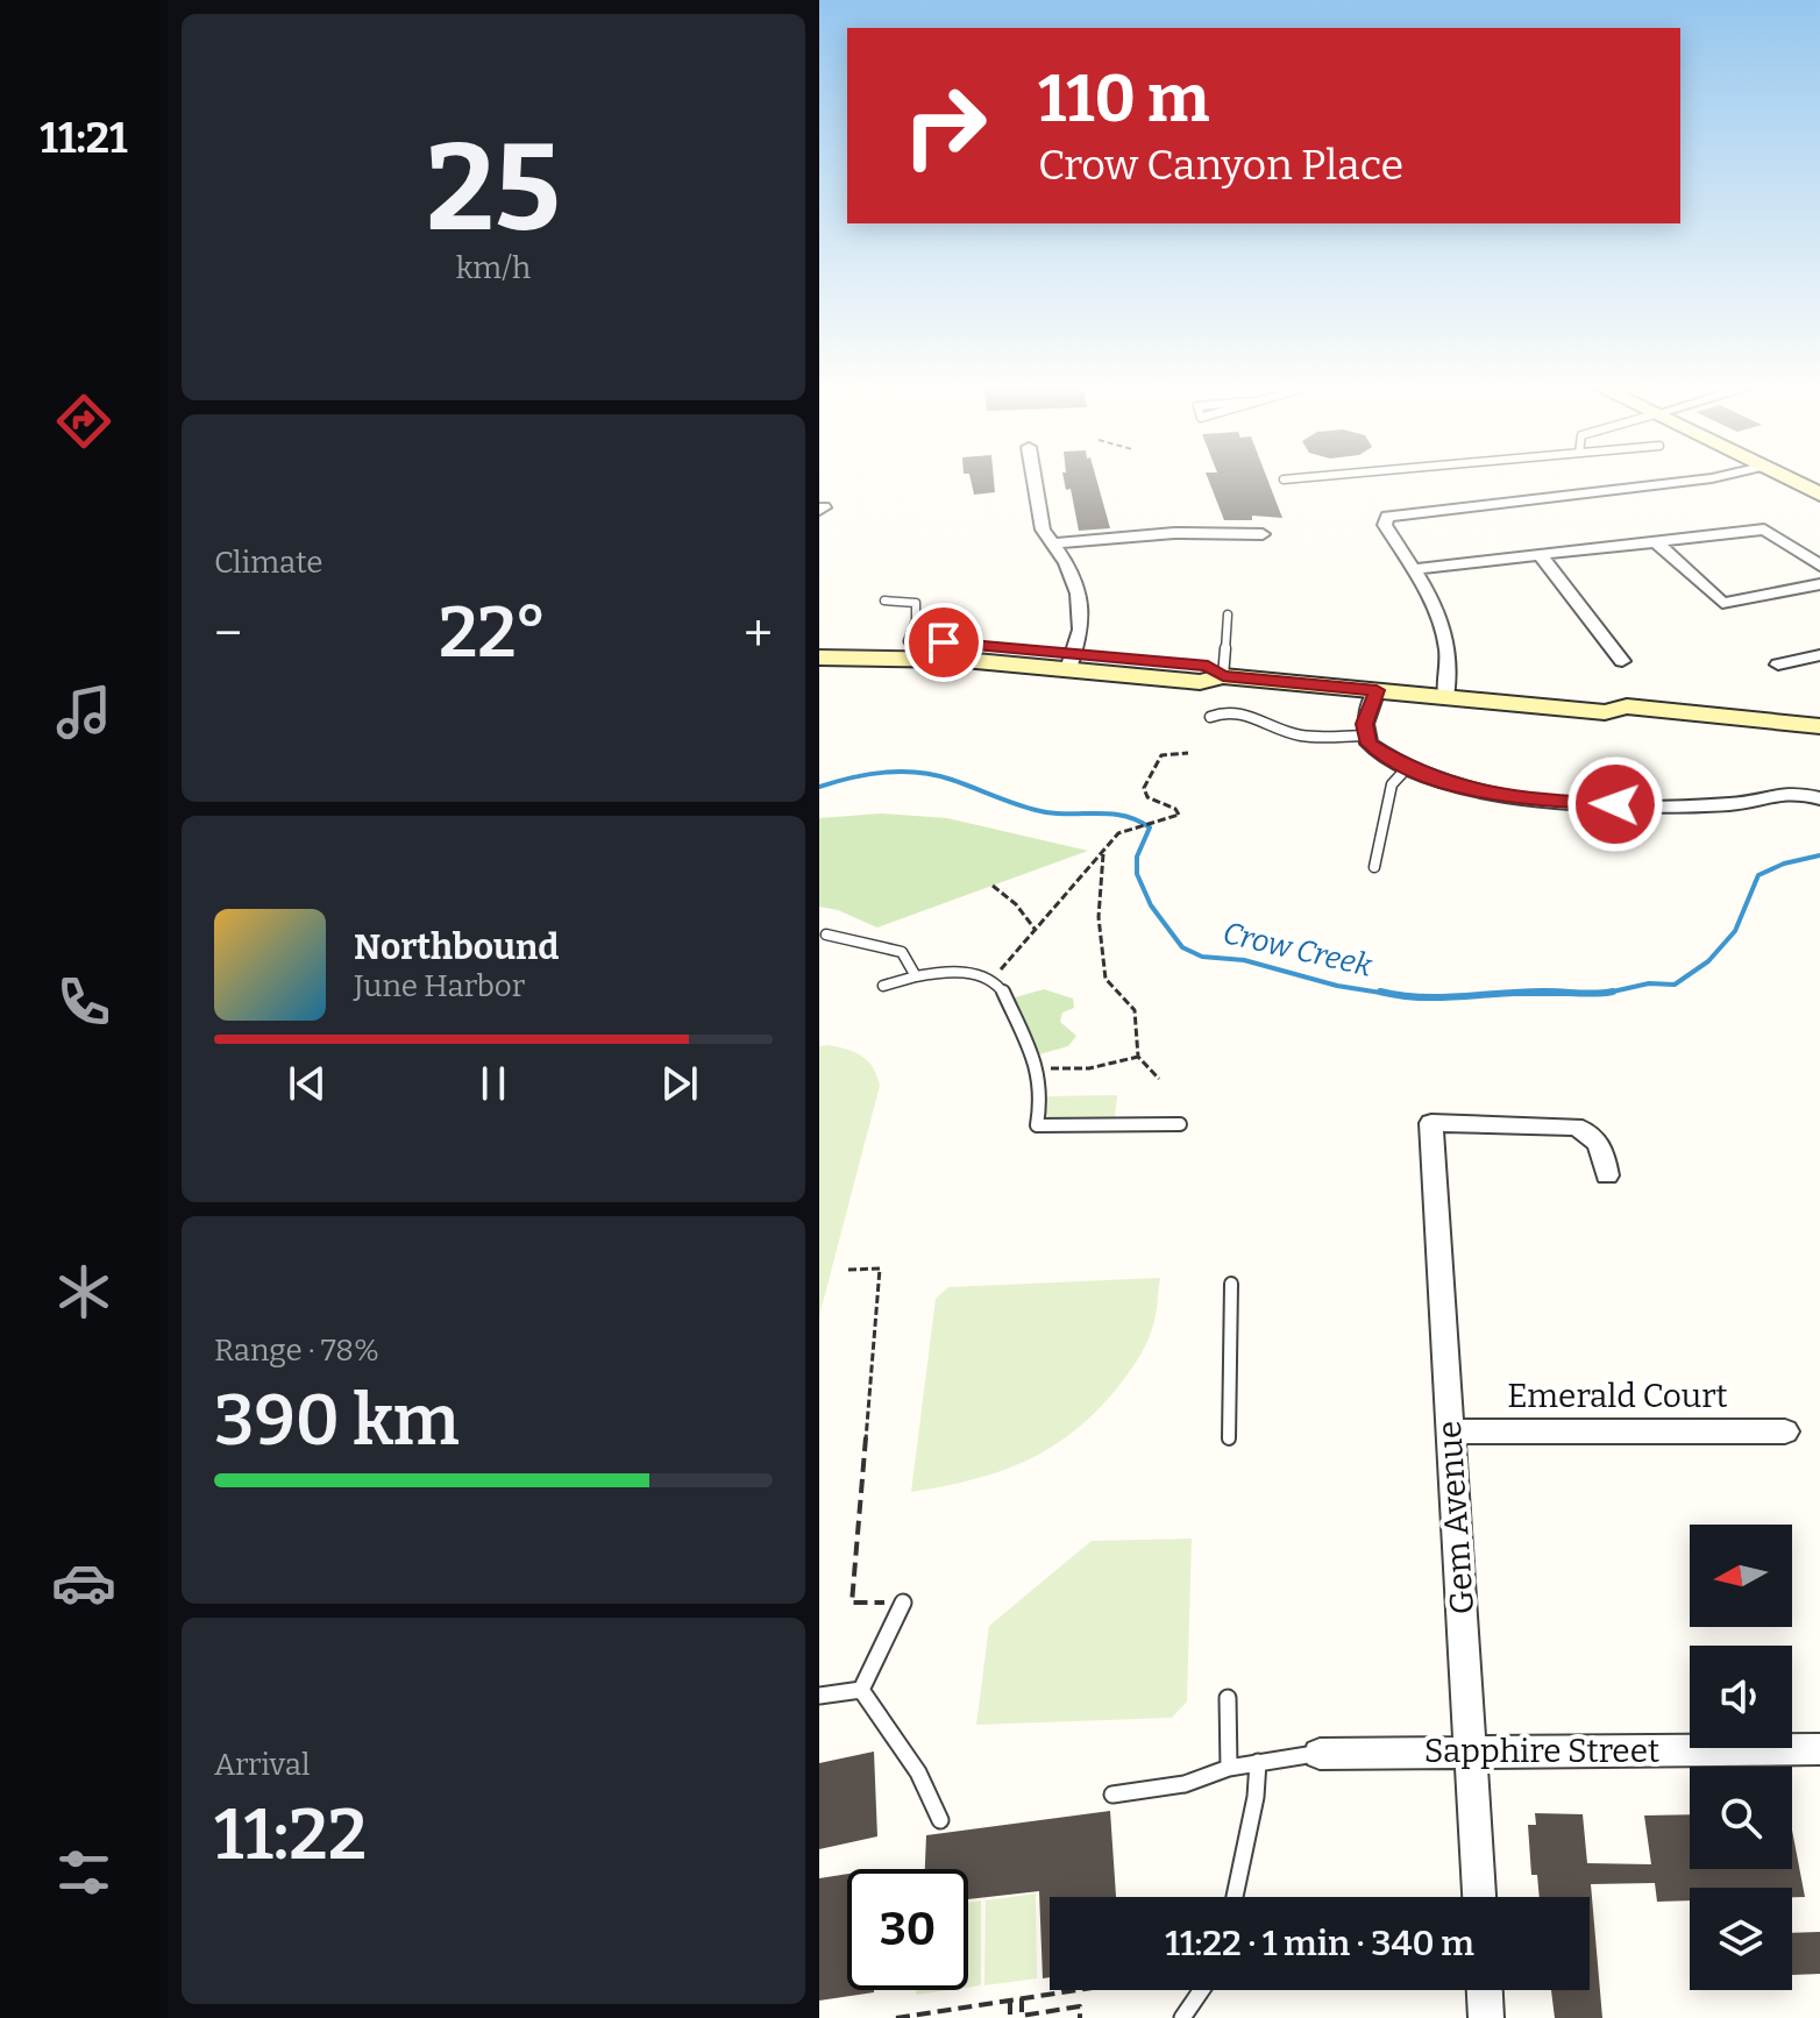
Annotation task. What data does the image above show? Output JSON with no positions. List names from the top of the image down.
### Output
{
  "streets": {
    "street": ["Emerald Court", "Gem Avenue", "Sapphire Street"]
  },
  "crossings": [
    ["Emerald Court", "Gem Avenue"],
    ["Gem Avenue", "Sapphire Street"]
  ],
  "water": ["Crow Creek"],
  "north": "left",
  "page": {
    "tabs": "11:21",
    "tile": [
      ["25", "km/h"],
      "Climate",
      ["Range · 78%", "390 km"],
      ["Arrival", "11:22"]
    ],
    "turn": ["110 m", "Crow Canyon Place"],
    "heat": ["−", "22°", "+"],
    "song": ["Northbound", "June Harbor"],
    "limit": "30",
    "trip": "11:22 · 1 min · 340 m"
  }
}
